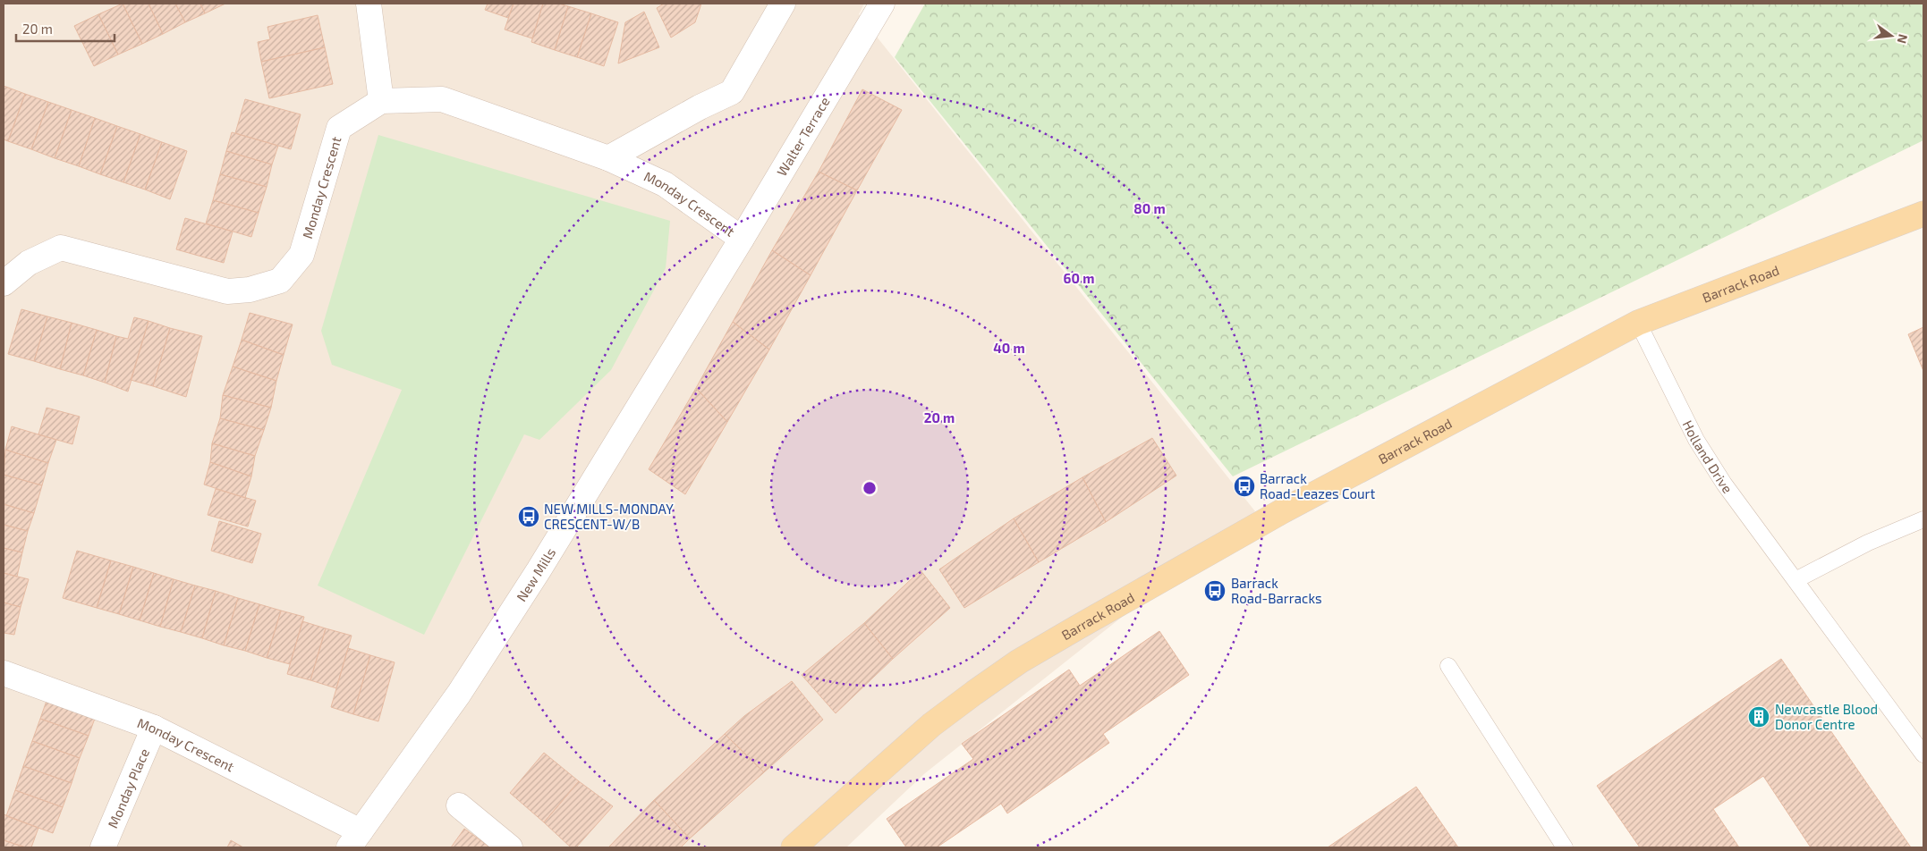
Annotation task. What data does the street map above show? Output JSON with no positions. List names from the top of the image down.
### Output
{
  "streets": {
    "main road": ["Barrack Road"],
    "street": [
      "Walter Terrace",
      "Monday Crescent",
      "New Mills",
      "Monday Place"
    ],
    "lane": ["Holland Drive"]
  },
  "crossings": [
    ["Walter Terrace", "Monday Crescent"],
    ["Walter Terrace", "New Mills"],
    ["Monday Crescent", "New Mills"],
    ["Monday Crescent", "Monday Place"],
    ["Barrack Road", "Holland Drive"]
  ],
  "places": {
    "bus stop": ["Barrack Road-Leazes Court", "NEW MILLS-MONDAY CRESCENT-W/B", "Barrack Road-Barracks"],
    "building": ["Newcastle Blood Donor Centre"]
  },
  "scale_bar": "20 m",
  "north": "right",
  "rings": [
    "80 m",
    "60 m",
    "40 m",
    "20 m"
  ]
}
